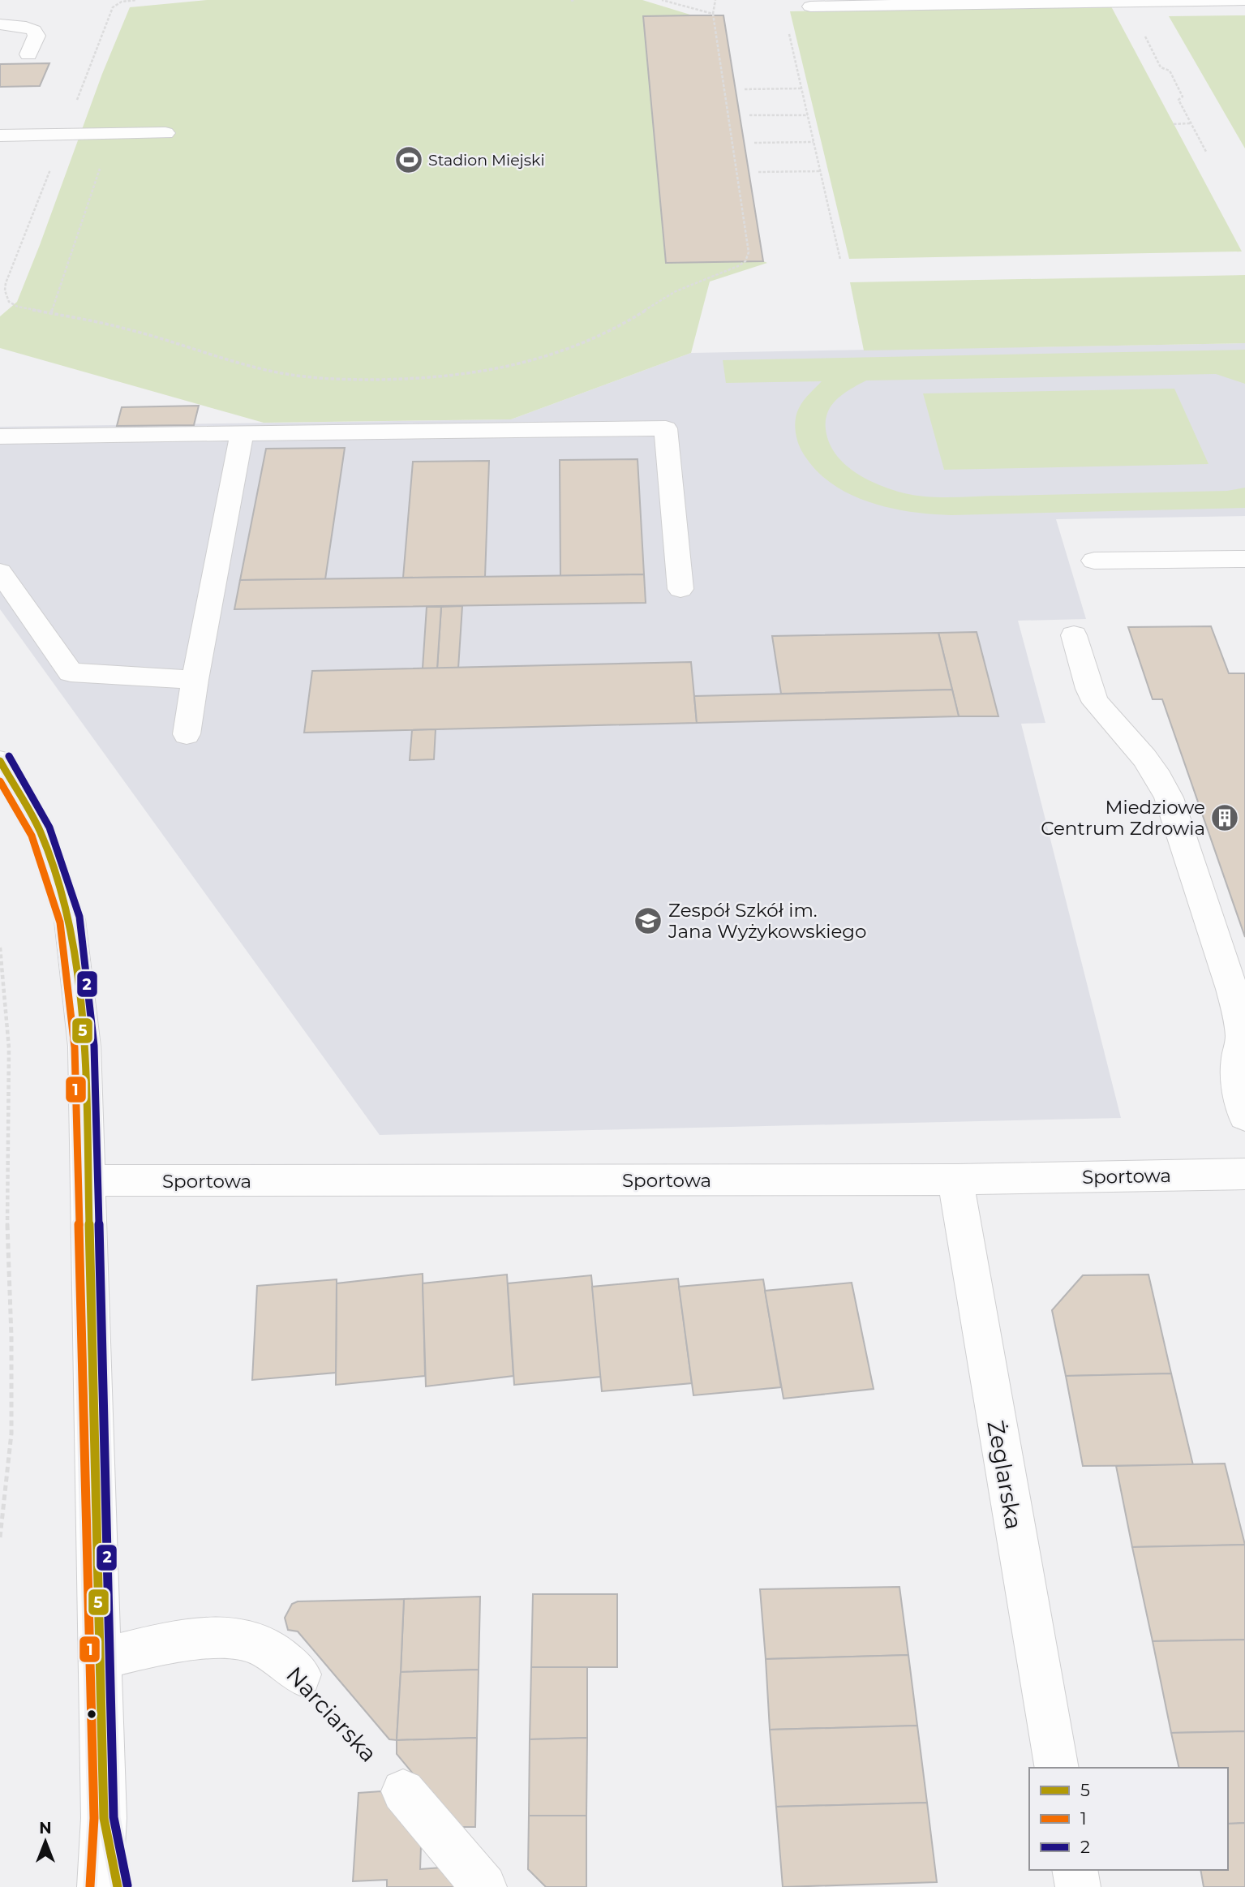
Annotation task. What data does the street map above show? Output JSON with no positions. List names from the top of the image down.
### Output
{
  "streets": {
    "street": ["Sportowa", "Żeglarska", "Narciarska"]
  },
  "crossings": [
    ["Sportowa", "Żeglarska"]
  ],
  "places": {
    "sports": ["Stadion Miejski"],
    "building": ["Miedziowe Centrum Zdrowia"],
    "school or university": ["Zespół Szkół im. Jana Wyżykowskiego"]
  },
  "lines": ["transit line 2", "transit line 5", "transit line 1"],
  "legend": ["5", "1", "2"],
  "north": "top"
}
